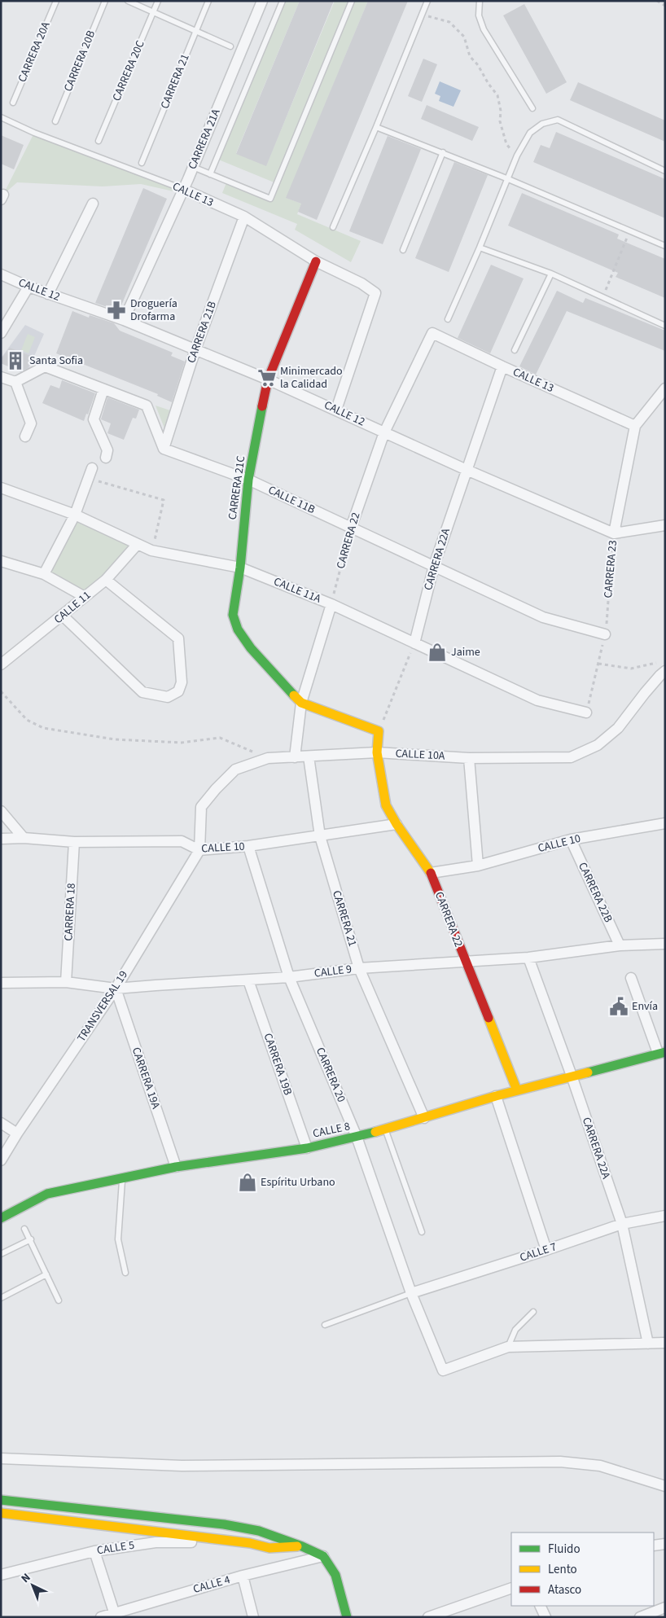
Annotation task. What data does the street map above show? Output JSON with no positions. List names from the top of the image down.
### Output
{
  "streets": {
    "street": [
      "CARRERA 21",
      "CARRERA 21A",
      "CALLE 13",
      "CALLE 12",
      "CARRERA 21B",
      "CARRERA 21C",
      "CALLE 11B",
      "CARRERA 22",
      "CARRERA 22A",
      "CARRERA 23",
      "CALLE 11A",
      "CALLE 11",
      "CALLE 10A",
      "CALLE 10",
      "CARRERA 22B",
      "CARRERA 18",
      "CALLE 9",
      "TRANSVERSAL 19",
      "CARRERA 19B",
      "CARRERA 20",
      "CARRERA 19A",
      "CALLE 8",
      "CALLE 7",
      "CALLE 5",
      "CALLE 4"
    ],
    "lane": ["CARRERA 20A", "CARRERA 20B", "CARRERA 20C"]
  },
  "crossings": [
    ["CARRERA 21", "CALLE 10A"],
    ["CARRERA 21", "CALLE 10"],
    ["CARRERA 21", "CALLE 9"],
    ["CARRERA 21", "CALLE 8"],
    ["CARRERA 21A", "CALLE 13"],
    ["CARRERA 21A", "CALLE 12"],
    ["CALLE 13", "CALLE 12"],
    ["CALLE 13", "CARRERA 21B"],
    ["CALLE 13", "CARRERA 21C"],
    ["CALLE 13", "CARRERA 22"],
    ["CALLE 13", "CARRERA 22A"],
    ["CALLE 13", "CARRERA 23"],
    ["CALLE 12", "CARRERA 21B"],
    ["CALLE 12", "CARRERA 21C"],
    ["CALLE 12", "CARRERA 22"],
    ["CALLE 12", "CARRERA 22A"],
    ["CALLE 12", "CARRERA 23"],
    ["CARRERA 21B", "CALLE 11B"],
    ["CARRERA 21C", "CALLE 11B"],
    ["CARRERA 21C", "CALLE 11A"],
    ["CALLE 11B", "CARRERA 22"],
    ["CALLE 11B", "CARRERA 22A"],
    ["CALLE 11B", "CARRERA 23"],
    ["CARRERA 22", "CALLE 11A"],
    ["CARRERA 22", "CALLE 10A"],
    ["CARRERA 22", "CALLE 10"],
    ["CARRERA 22", "CALLE 9"],
    ["CARRERA 22", "CALLE 8"],
    ["CARRERA 22A", "CALLE 11A"],
    ["CARRERA 22A", "CALLE 9"],
    ["CARRERA 22A", "CALLE 8"],
    ["CARRERA 22A", "CALLE 7"],
    ["CARRERA 23", "CALLE 11A"],
    ["CALLE 11A", "CALLE 11"],
    ["CALLE 10A", "CALLE 10"],
    ["CALLE 10A", "TRANSVERSAL 19"],
    ["CALLE 10", "CARRERA 22B"],
    ["CALLE 10", "CARRERA 18"],
    ["CALLE 10", "TRANSVERSAL 19"],
    ["CALLE 10", "CARRERA 20"],
    ["CARRERA 22B", "CALLE 9"],
    ["CARRERA 18", "CALLE 9"],
    ["CALLE 9", "TRANSVERSAL 19"],
    ["CALLE 9", "CARRERA 19B"],
    ["CALLE 9", "CARRERA 20"],
    ["CALLE 9", "CARRERA 19A"],
    ["TRANSVERSAL 19", "CARRERA 19A"],
    ["CARRERA 19B", "CALLE 8"],
    ["CARRERA 20", "CALLE 8"],
    ["CARRERA 20", "CALLE 7"],
    ["CARRERA 19A", "CALLE 8"]
  ],
  "places": {
    "pharmacy": ["Droguería Drofarma"],
    "building": ["Santa Sofia"],
    "supermarket": ["Minimercado la Calidad"],
    "shop": ["Jaime", "Espíritu Urbano"],
    "public building": ["Envía"]
  },
  "legend": ["Fluido", "Lento", "Atasco"],
  "north": "top left"
}
